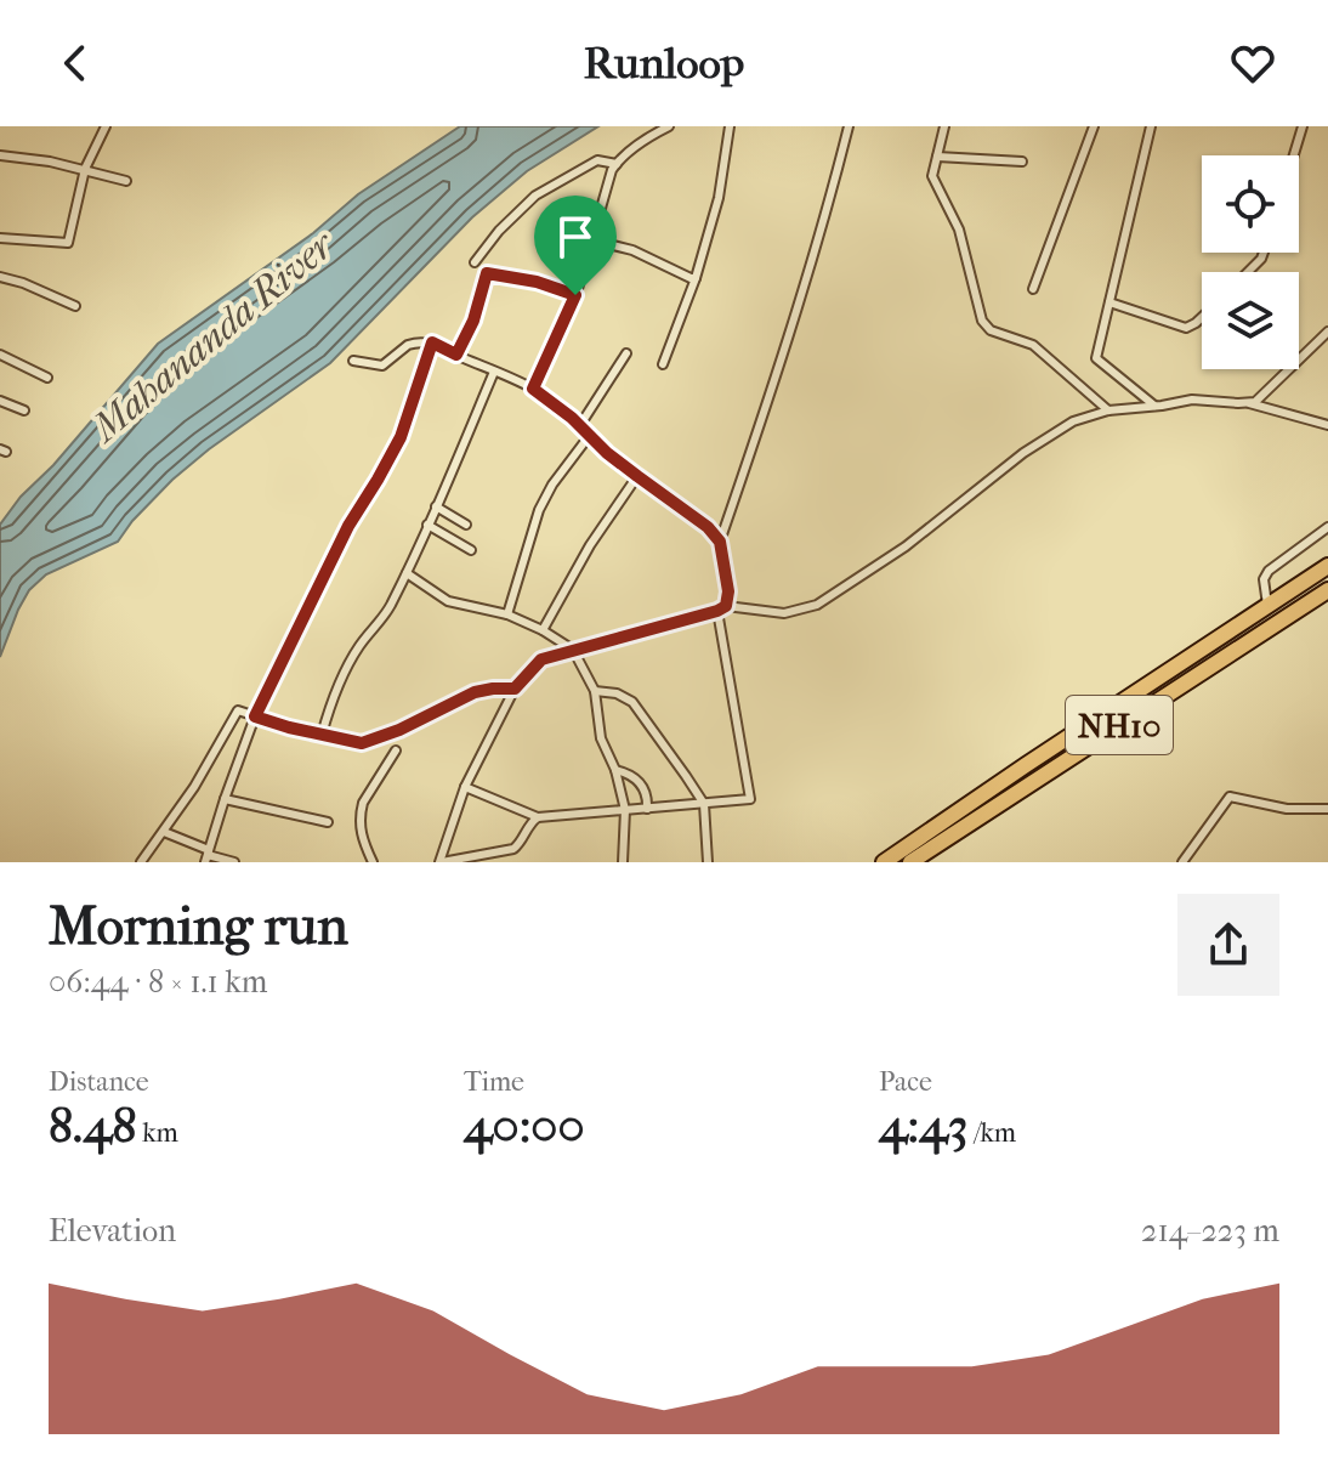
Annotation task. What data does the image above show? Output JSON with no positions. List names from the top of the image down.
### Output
{
  "streets": {
    "highway": ["NH10"]
  },
  "water": ["Mahananda River"],
  "page": {
    "header": "Runloop",
    "heading": ["Morning run", "06:44 · 8 × 1.1 km"],
    "stats": [
      ["Distance", "8.48 km"],
      ["Time", "40:00"],
      ["Pace", "4:43 /km"]
    ],
    "chart": ["Elevation", "214–223 m"]
  }
}
